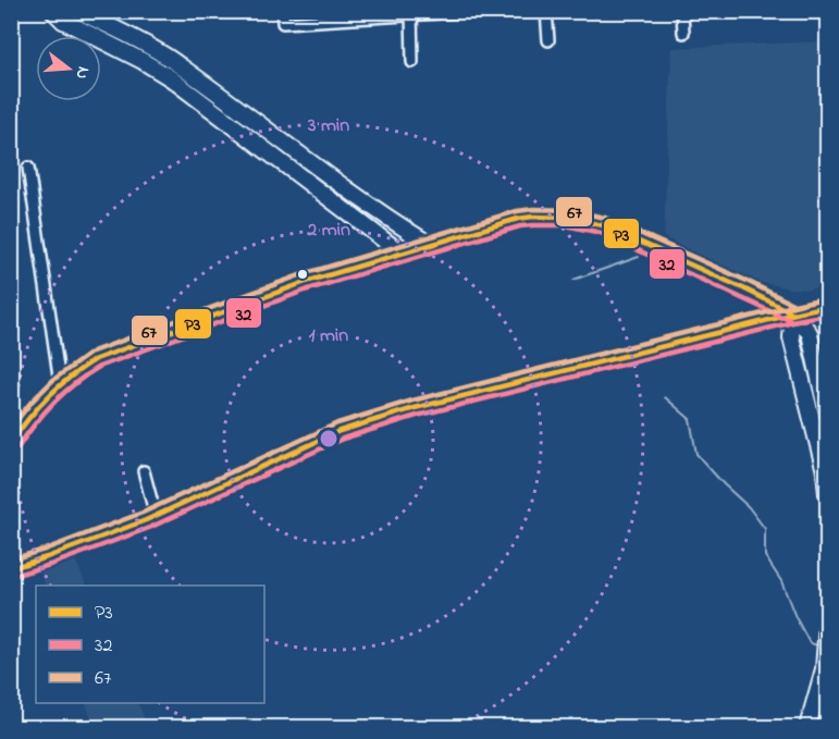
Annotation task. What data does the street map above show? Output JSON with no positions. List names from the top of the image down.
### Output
{
  "lines": ["transit line 67", "transit line P3", "transit line 32"],
  "legend": ["P3", "32", "67"],
  "north": "right",
  "rings": ["3 min", "2 min", "1 min"]
}
